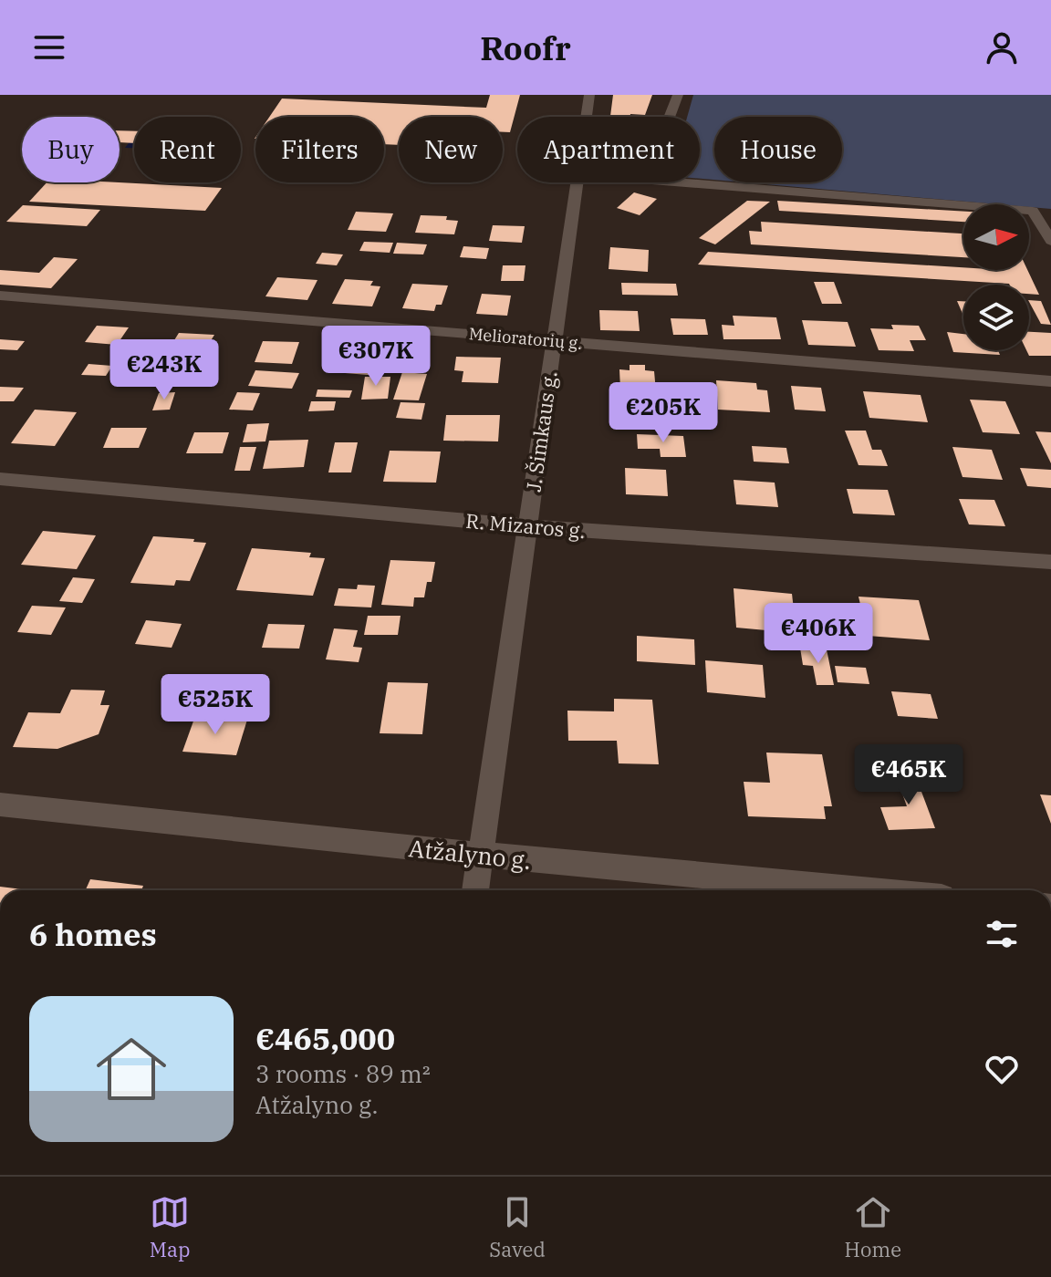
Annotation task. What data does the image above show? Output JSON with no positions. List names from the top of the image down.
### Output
{
  "streets": {
    "street": [
      "Melioratorių g.",
      "J. Šimkaus g.",
      "R. Mizaros g.",
      "Atžalyno g."
    ]
  },
  "crossings": [
    ["Melioratorių g.", "J. Šimkaus g."],
    ["J. Šimkaus g.", "R. Mizaros g."],
    ["J. Šimkaus g.", "Atžalyno g."]
  ],
  "north": "right",
  "page": {
    "header": "Roofr",
    "chip": [
      "Buy",
      "Rent",
      "Filters",
      "New",
      "Apartment",
      "House"
    ],
    "price": [
      "€307K",
      "€243K",
      "€205K",
      "€406K",
      "€525K",
      "€465K"
    ],
    "heading": "6 homes",
    "list": [
      {
        "name": "€465,000",
        "note": "3 rooms · 89 m² · Atžalyno g."
      }
    ],
    "tabs": ["Map", "Saved", "Home"]
  }
}
